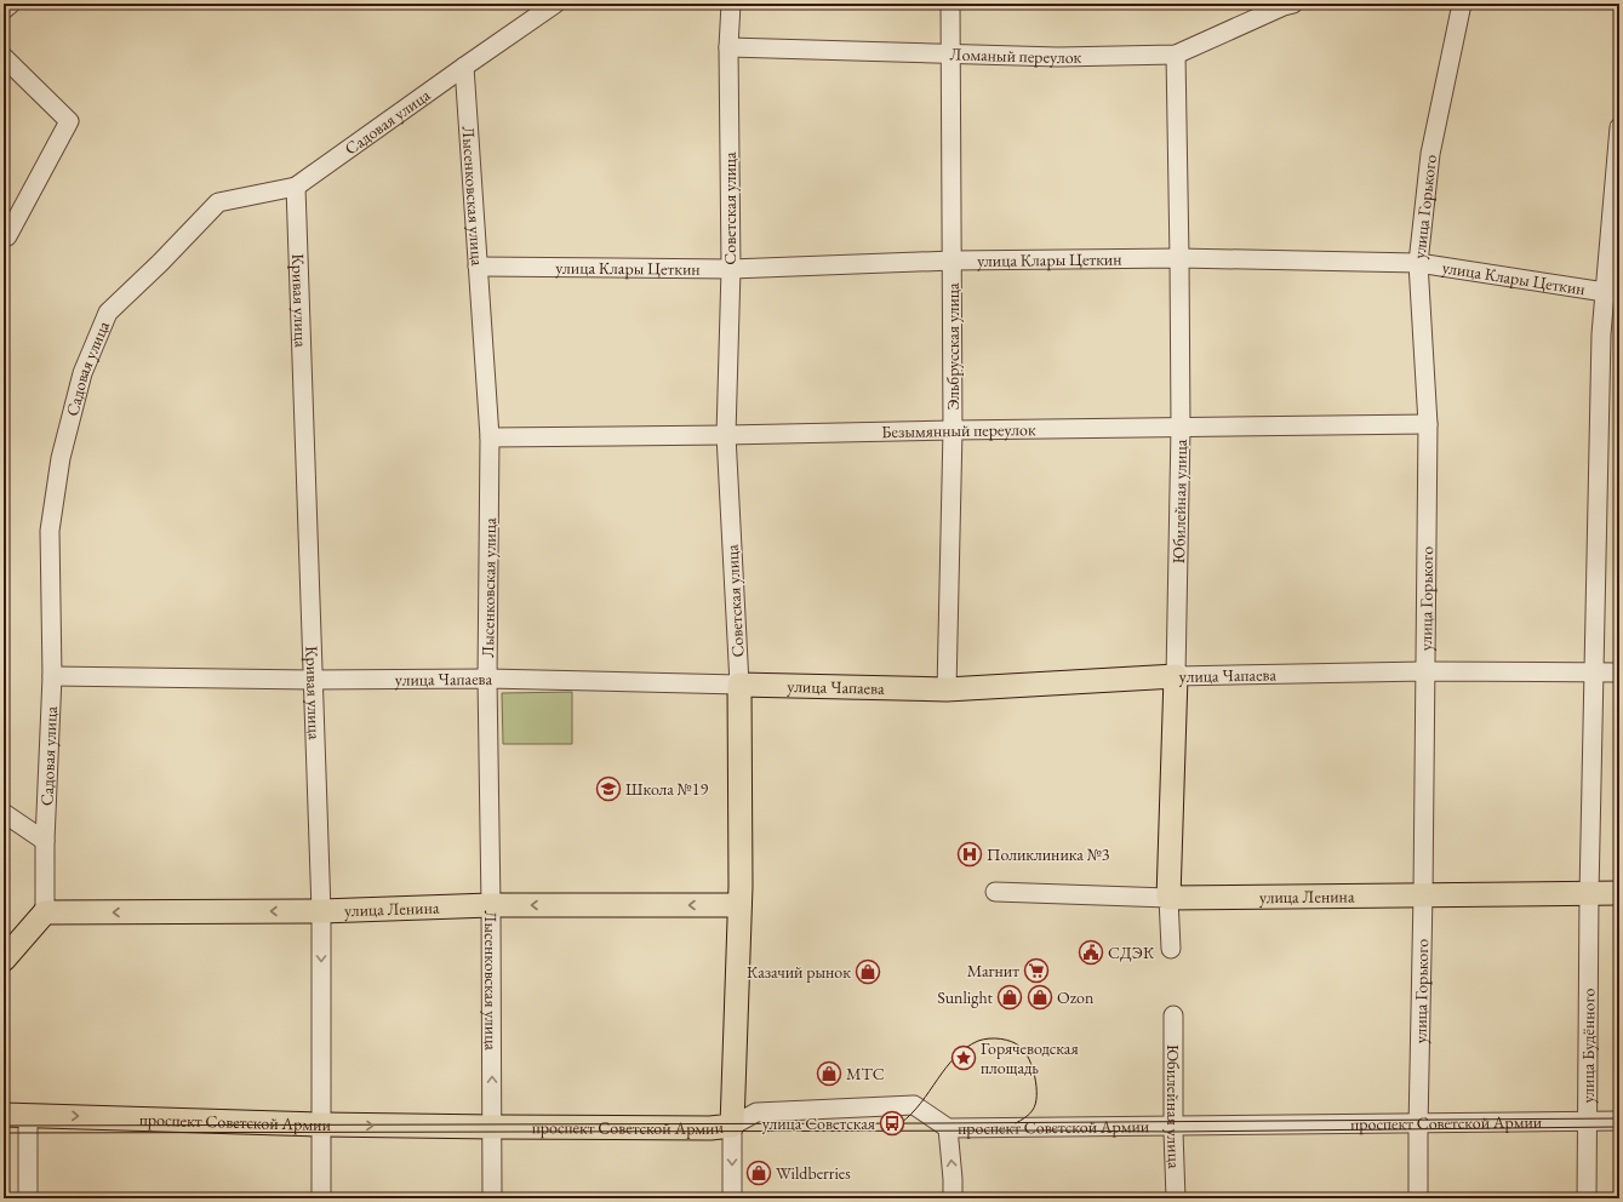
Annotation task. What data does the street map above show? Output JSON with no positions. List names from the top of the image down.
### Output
{
  "streets": {
    "main road": [
      "Советская улица",
      "Юбилейная улица",
      "улица Чапаева",
      "улица Ленина",
      "проспект Советской Армии"
    ],
    "street": [
      "Ломаный переулок",
      "Садовая улица",
      "Лысенковская улица",
      "улица Горького",
      "улица Клары Цеткин",
      "Кривая улица",
      "Эльбрусская улица",
      "Безымянный переулок",
      "улица Будённого"
    ]
  },
  "crossings": [
    ["Ломаный переулок", "Советская улица"],
    ["Ломаный переулок", "Эльбрусская улица"],
    ["Ломаный переулок", "Юбилейная улица"],
    ["Садовая улица", "Лысенковская улица"],
    ["Садовая улица", "Кривая улица"],
    ["Садовая улица", "улица Чапаева"],
    ["Садовая улица", "улица Ленина"],
    ["Лысенковская улица", "улица Клары Цеткин"],
    ["Лысенковская улица", "Безымянный переулок"],
    ["Лысенковская улица", "улица Чапаева"],
    ["Лысенковская улица", "улица Ленина"],
    ["Лысенковская улица", "проспект Советской Армии"],
    ["улица Горького", "улица Клары Цеткин"],
    ["улица Горького", "Безымянный переулок"],
    ["улица Горького", "улица Чапаева"],
    ["улица Горького", "улица Ленина"],
    ["улица Горького", "проспект Советской Армии"],
    ["Советская улица", "улица Клары Цеткин"],
    ["Советская улица", "Безымянный переулок"],
    ["Советская улица", "улица Чапаева"],
    ["Советская улица", "улица Ленина"],
    ["Советская улица", "проспект Советской Армии"],
    ["улица Клары Цеткин", "Эльбрусская улица"],
    ["улица Клары Цеткин", "Юбилейная улица"],
    ["улица Клары Цеткин", "улица Будённого"],
    ["Кривая улица", "улица Чапаева"],
    ["Кривая улица", "улица Ленина"],
    ["Кривая улица", "проспект Советской Армии"],
    ["Эльбрусская улица", "Безымянный переулок"],
    ["Эльбрусская улица", "улица Чапаева"],
    ["Безымянный переулок", "Юбилейная улица"],
    ["Юбилейная улица", "улица Чапаева"],
    ["Юбилейная улица", "улица Ленина"],
    ["Юбилейная улица", "проспект Советской Армии"],
    ["улица Чапаева", "улица Будённого"],
    ["улица Ленина", "улица Будённого"],
    ["улица Будённого", "проспект Советской Армии"]
  ],
  "one_way": ["улица Ленина"],
  "places": {
    "school or university": ["Школа №19"],
    "hospital": ["Поликлиника №3"],
    "public building": ["СДЭК"],
    "supermarket": ["Магнит"],
    "shop": [
      "Казачий рынок",
      "Sunlight",
      "Ozon",
      "МТС",
      "Wildberries"
    ],
    "place": ["Горячеводская площадь"],
    "bus stop": ["улица Советская"]
  }
}
